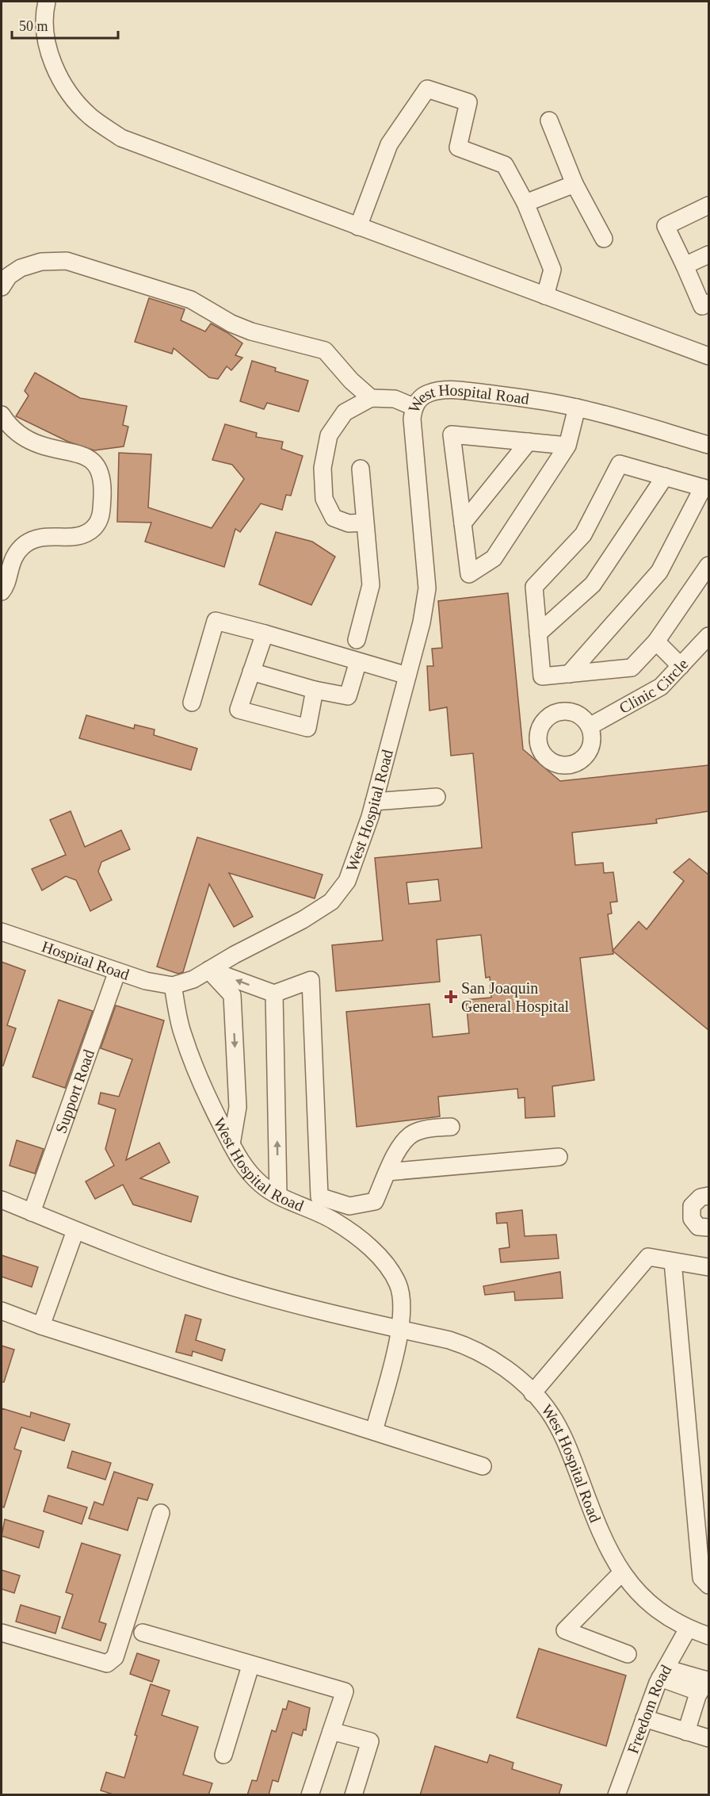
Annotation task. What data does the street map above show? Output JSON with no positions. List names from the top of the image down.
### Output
{
  "streets": {
    "street": [
      "West Hospital Road",
      "Clinic Circle",
      "Hospital Road",
      "Support Road",
      "Freedom Road"
    ]
  },
  "crossings": [
    ["West Hospital Road", "Hospital Road"],
    ["West Hospital Road", "Support Road"],
    ["West Hospital Road", "Freedom Road"],
    ["Hospital Road", "Support Road"]
  ],
  "places": {
    "health": ["San Joaquin General Hospital"]
  },
  "scale_bar": "50 m"
}
